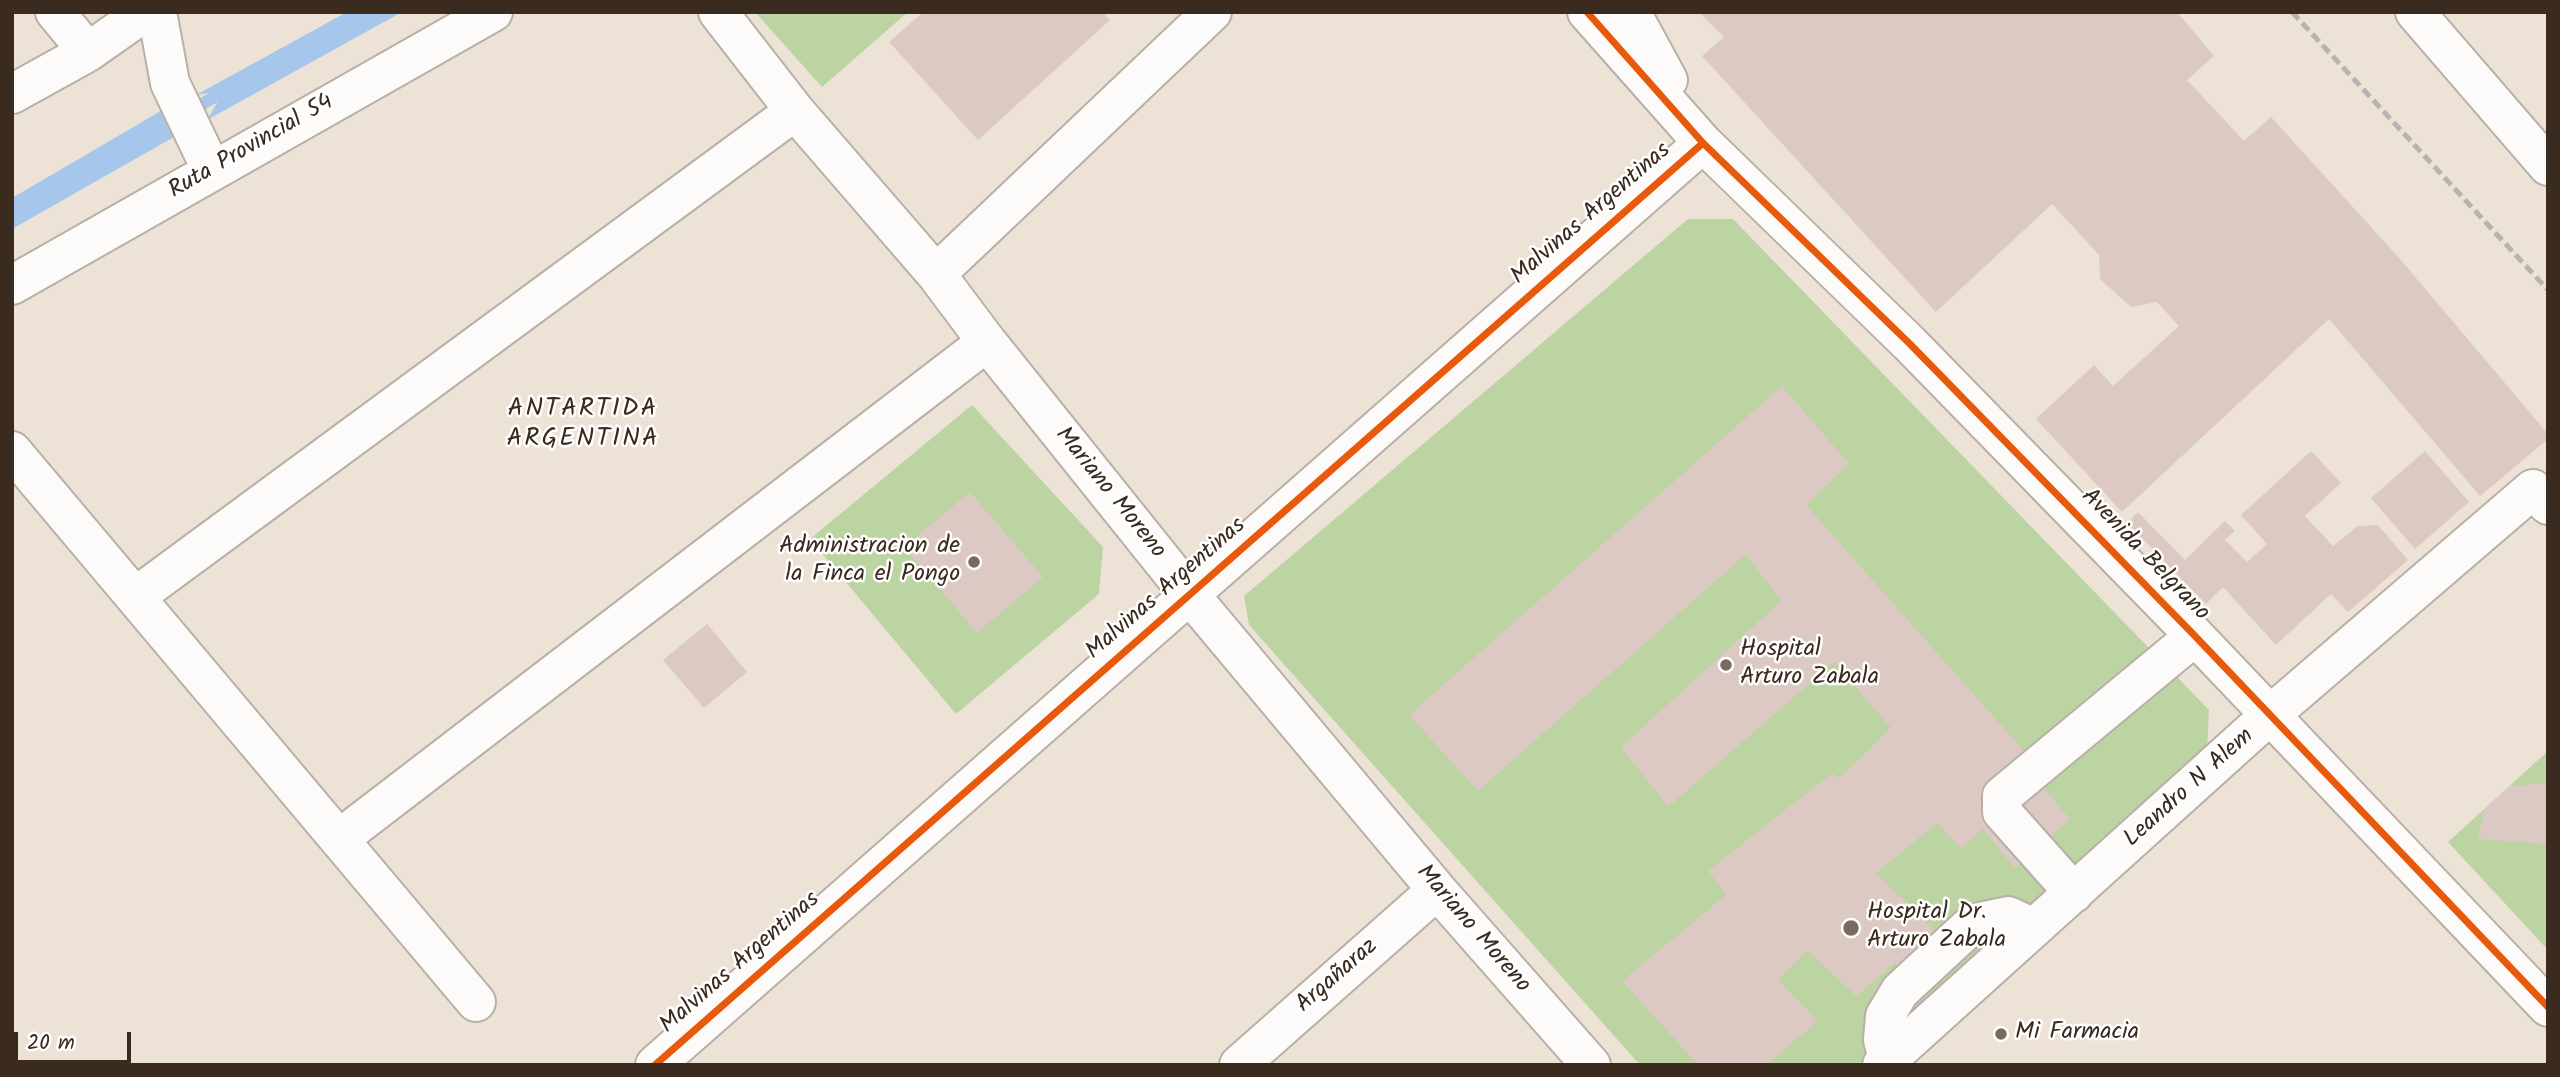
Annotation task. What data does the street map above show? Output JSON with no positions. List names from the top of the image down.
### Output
{
  "streets": {
    "street": [
      "Ruta Provincial 54",
      "Malvinas Argentinas",
      "Mariano Moreno",
      "Avenida Belgrano",
      "Leandro N Alem",
      "Argañaraz"
    ]
  },
  "crossings": [
    ["Malvinas Argentinas", "Mariano Moreno"],
    ["Malvinas Argentinas", "Avenida Belgrano"],
    ["Mariano Moreno", "Argañaraz"],
    ["Avenida Belgrano", "Leandro N Alem"]
  ],
  "districts": ["ANTARTIDA ARGENTINA"],
  "places": [
    "Administracion de la Finca el Pongo",
    "Hospital Arturo Zabala",
    "Hospital Dr. Arturo Zabala",
    "Mi Farmacia"
  ],
  "scale_bar": "20 m"
}
